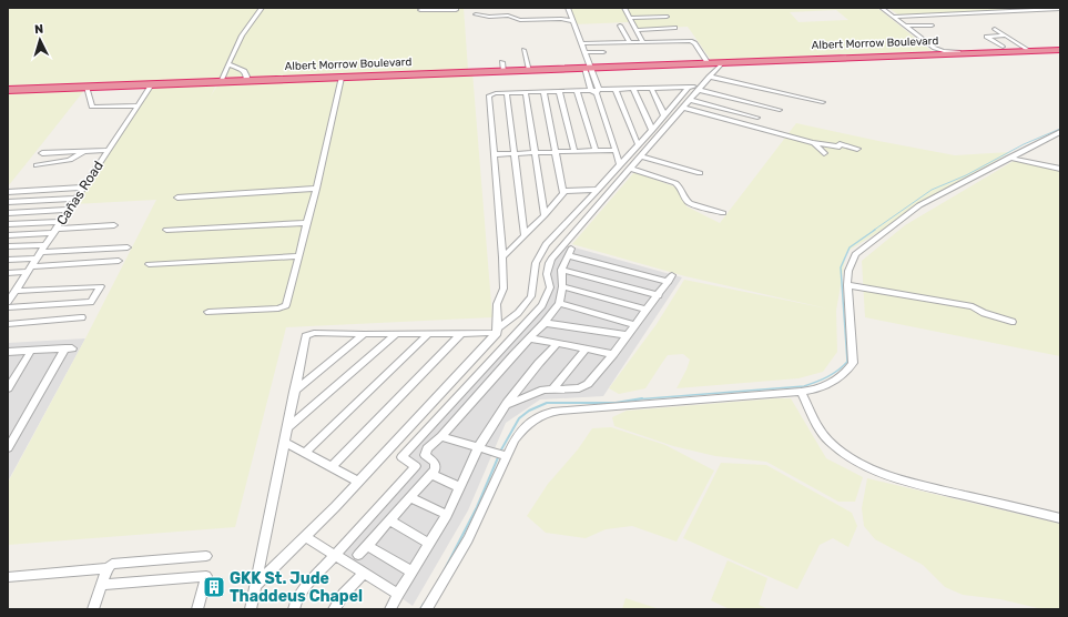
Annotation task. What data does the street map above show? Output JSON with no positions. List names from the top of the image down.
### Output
{
  "streets": {
    "highway": ["Albert Morrow Boulevard"],
    "street": ["Cañas Road"]
  },
  "crossings": [
    ["Albert Morrow Boulevard", "Cañas Road"]
  ],
  "places": {
    "building": ["GKK St. Jude Thaddeus Chapel"]
  },
  "north": "top"
}
